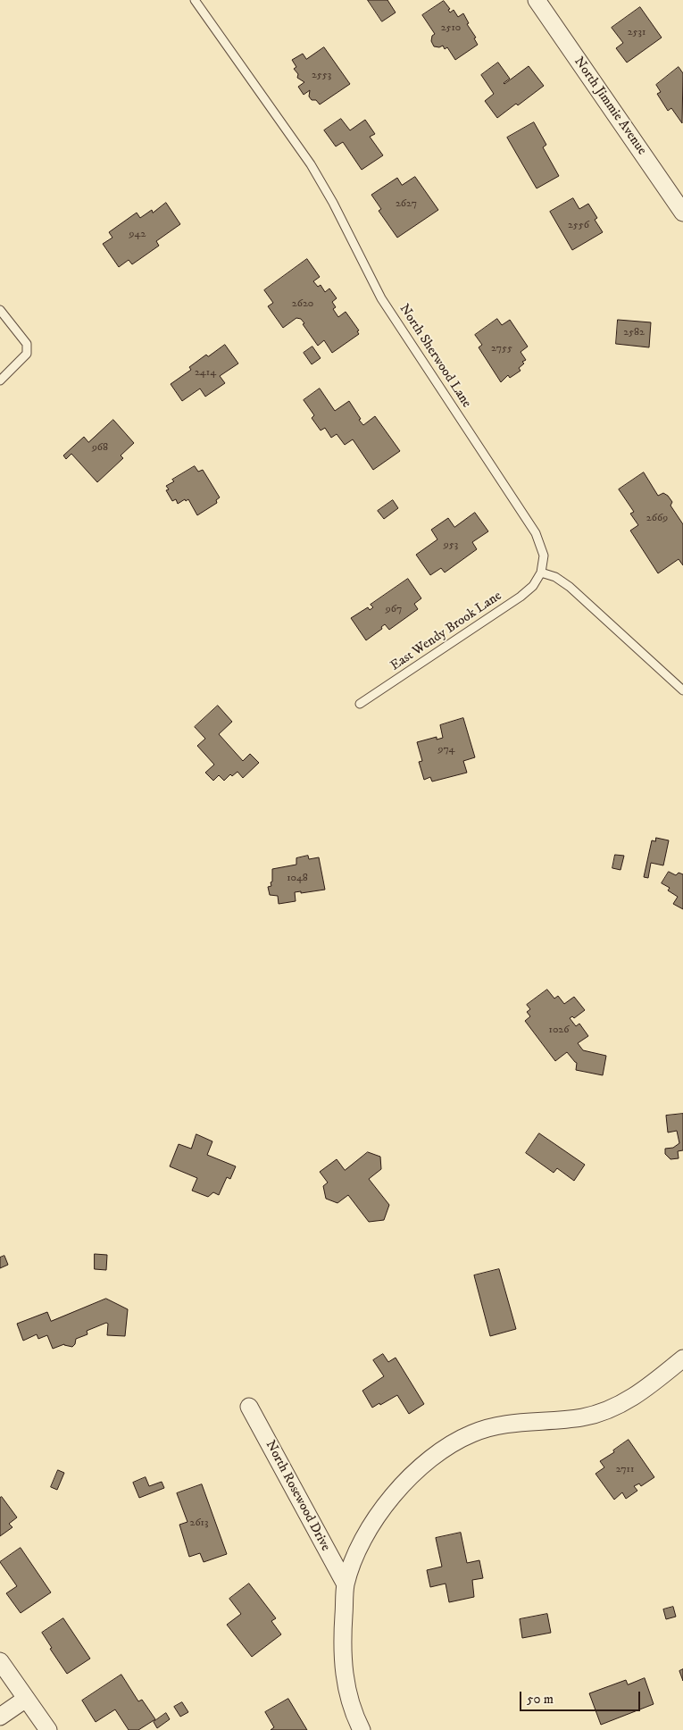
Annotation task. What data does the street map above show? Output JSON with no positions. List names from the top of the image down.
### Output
{
  "streets": {
    "street": ["North Jimmie Avenue", "North Rosewood Drive"],
    "lane": ["North Sherwood Lane", "East Wendy Brook Lane"]
  },
  "crossings": [
    ["North Sherwood Lane", "East Wendy Brook Lane"]
  ],
  "house_numbers": [
    "2510",
    "2531",
    "2553",
    "2627",
    "2556",
    "942",
    "2620",
    "2582",
    "2755",
    "2414",
    "968",
    "2669",
    "953",
    "967",
    "974",
    "1048",
    "1026",
    "2711",
    "2613"
  ],
  "scale_bar": "50 m"
}
